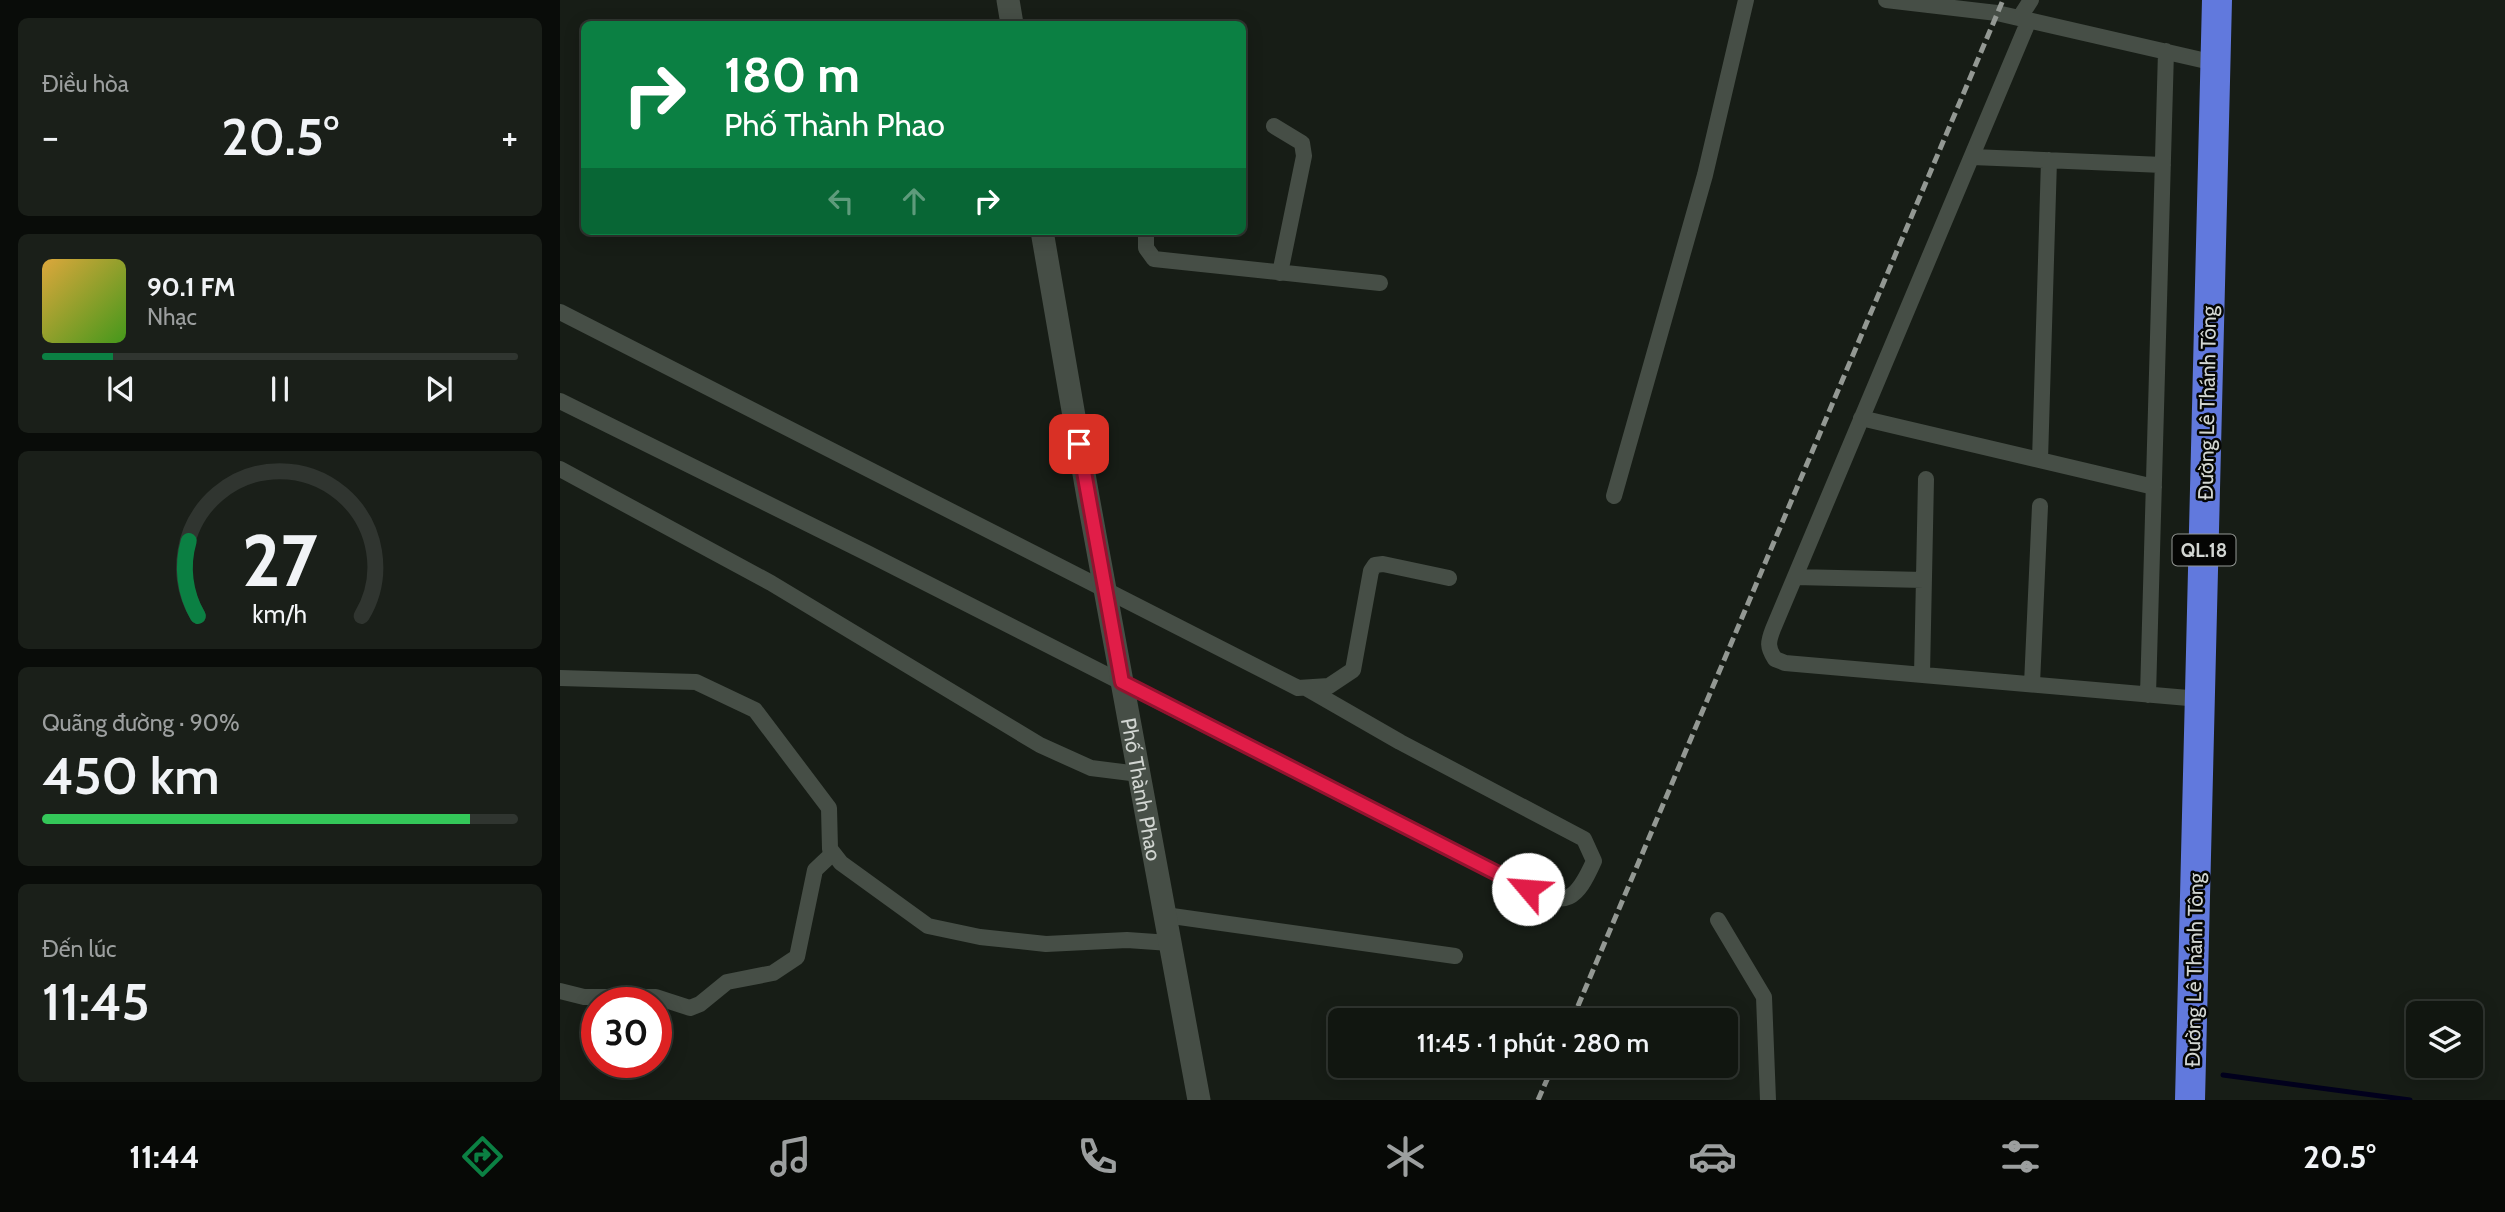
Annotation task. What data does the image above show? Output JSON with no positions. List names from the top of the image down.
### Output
{
  "streets": {
    "highway": ["Đường Lê Thánh Tông", "QL.18"],
    "street": ["Phố Thành Phao"]
  },
  "page": {
    "tile": [
      "Điều hòa",
      ["Quãng đường · 90%", "450 km"],
      ["Đến lúc", "11:45"]
    ],
    "turn": ["180 m", "Phố Thành Phao"],
    "heat": ["−", "20.5°", "+"],
    "song": ["90.1 FM", "Nhạc"],
    "limit": "30",
    "trip": "11:45 · 1 phút · 280 m",
    "tabs": ["11:44", "20.5°"],
    "gauge": ["27", "km/h"]
  }
}
